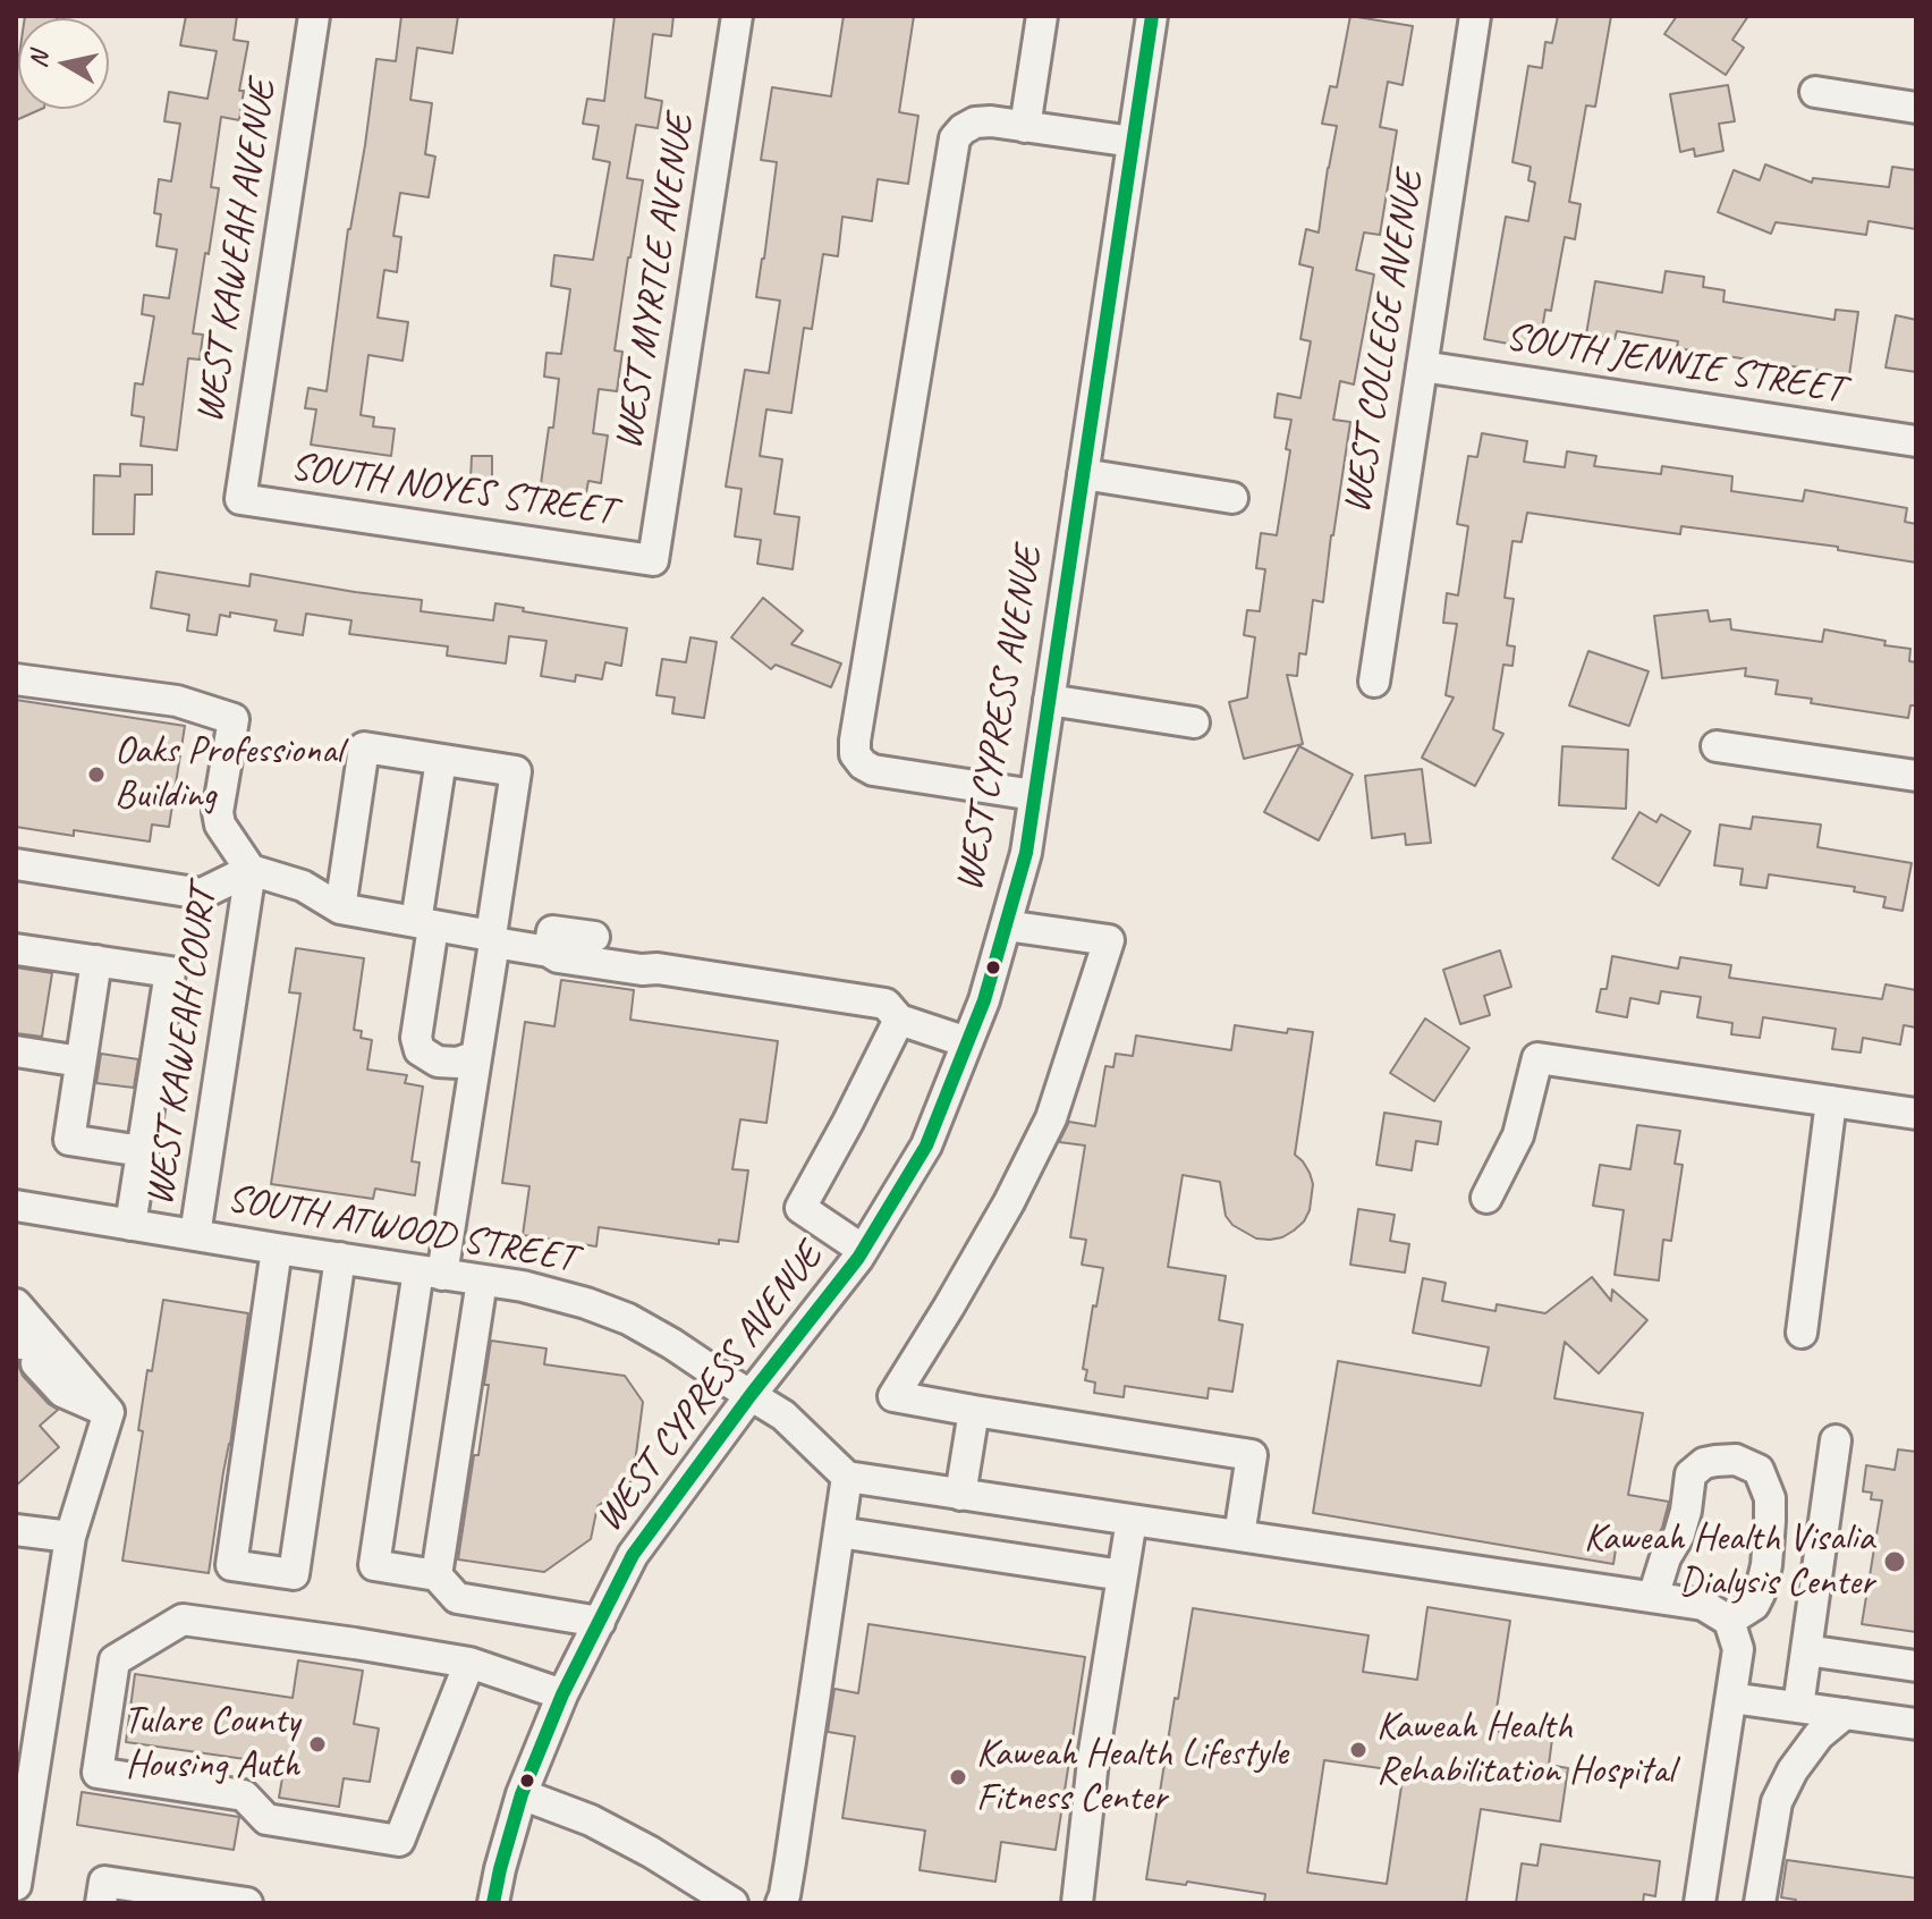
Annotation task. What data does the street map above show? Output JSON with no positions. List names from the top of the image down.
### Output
{
  "streets": {
    "street": [
      "WEST KAWEAH AVENUE",
      "WEST MYRTLE AVENUE",
      "WEST COLLEGE AVENUE",
      "SOUTH JENNIE STREET",
      "SOUTH NOYES STREET",
      "WEST CYPRESS AVENUE",
      "WEST KAWEAH COURT",
      "SOUTH ATWOOD STREET"
    ]
  },
  "crossings": [
    ["WEST KAWEAH AVENUE", "SOUTH NOYES STREET"],
    ["WEST MYRTLE AVENUE", "SOUTH NOYES STREET"],
    ["WEST COLLEGE AVENUE", "SOUTH JENNIE STREET"],
    ["WEST CYPRESS AVENUE", "SOUTH ATWOOD STREET"],
    ["WEST KAWEAH COURT", "SOUTH ATWOOD STREET"]
  ],
  "places": [
    "Oaks Professional Building",
    "Kaweah Health Visalia Dialysis Center",
    "Tulare County Housing Auth",
    "Kaweah Health Rehabilitation Hospital",
    "Kaweah Health Lifestyle Fitness Center"
  ],
  "north": "left"
}
